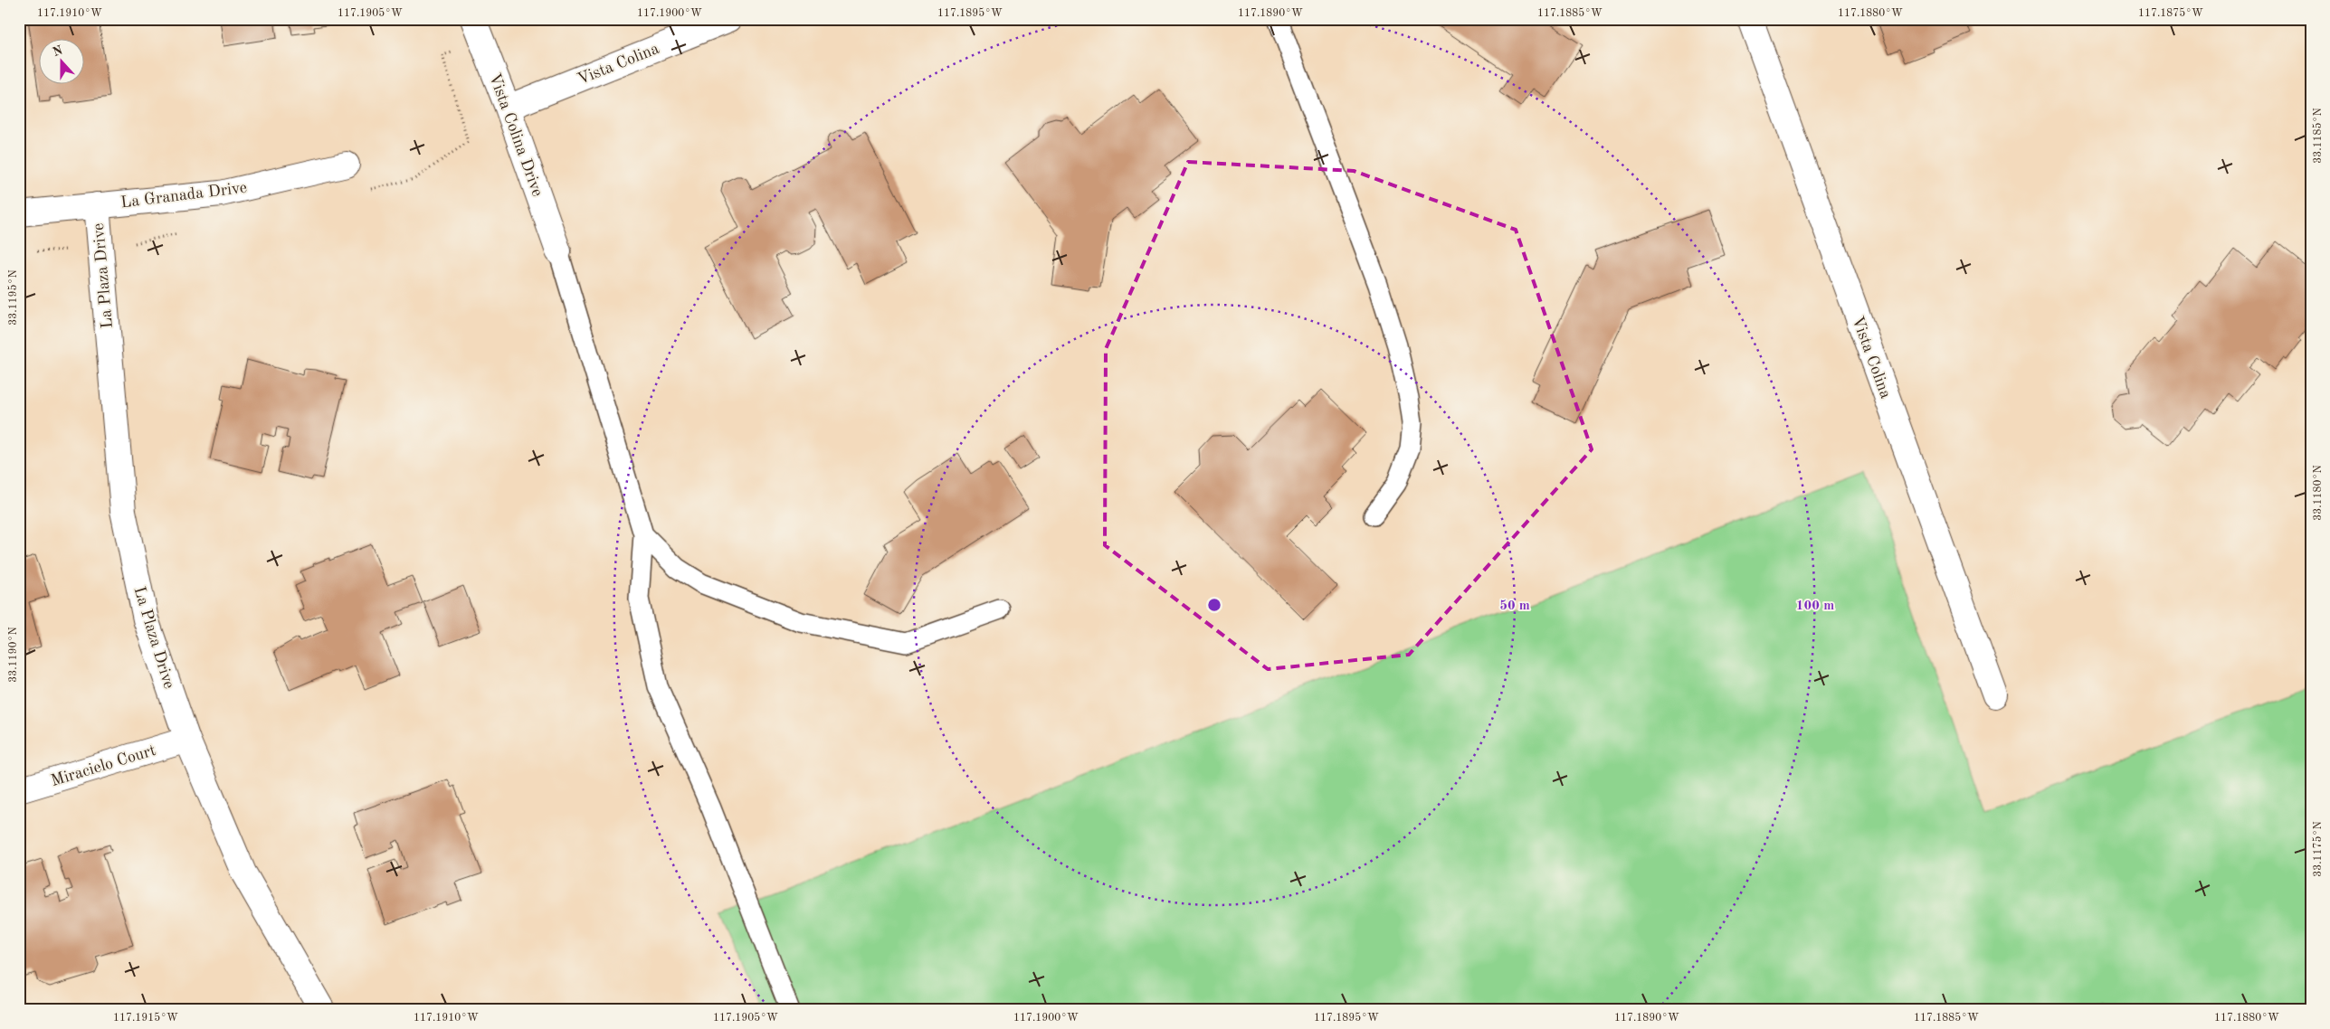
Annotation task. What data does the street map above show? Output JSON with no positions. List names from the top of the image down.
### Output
{
  "streets": {
    "street": [
      "Vista Colina",
      "Vista Colina Drive",
      "La Granada Drive",
      "La Plaza Drive",
      "Miracielo Court"
    ]
  },
  "crossings": [
    ["Vista Colina", "Vista Colina Drive"],
    ["La Granada Drive", "La Plaza Drive"],
    ["La Plaza Drive", "Miracielo Court"]
  ],
  "north": "top",
  "coordinates": [
    "117.1910°W",
    "117.1905°W",
    "117.1900°W",
    "117.1895°W",
    "117.1890°W",
    "117.1885°W",
    "117.1880°W",
    "117.1875°W",
    "33.1185°N",
    "33.1195°N",
    "33.1180°N",
    "33.1190°N",
    "33.1175°N",
    "117.1915°W"
  ],
  "rings": ["50 m", "100 m"]
}
